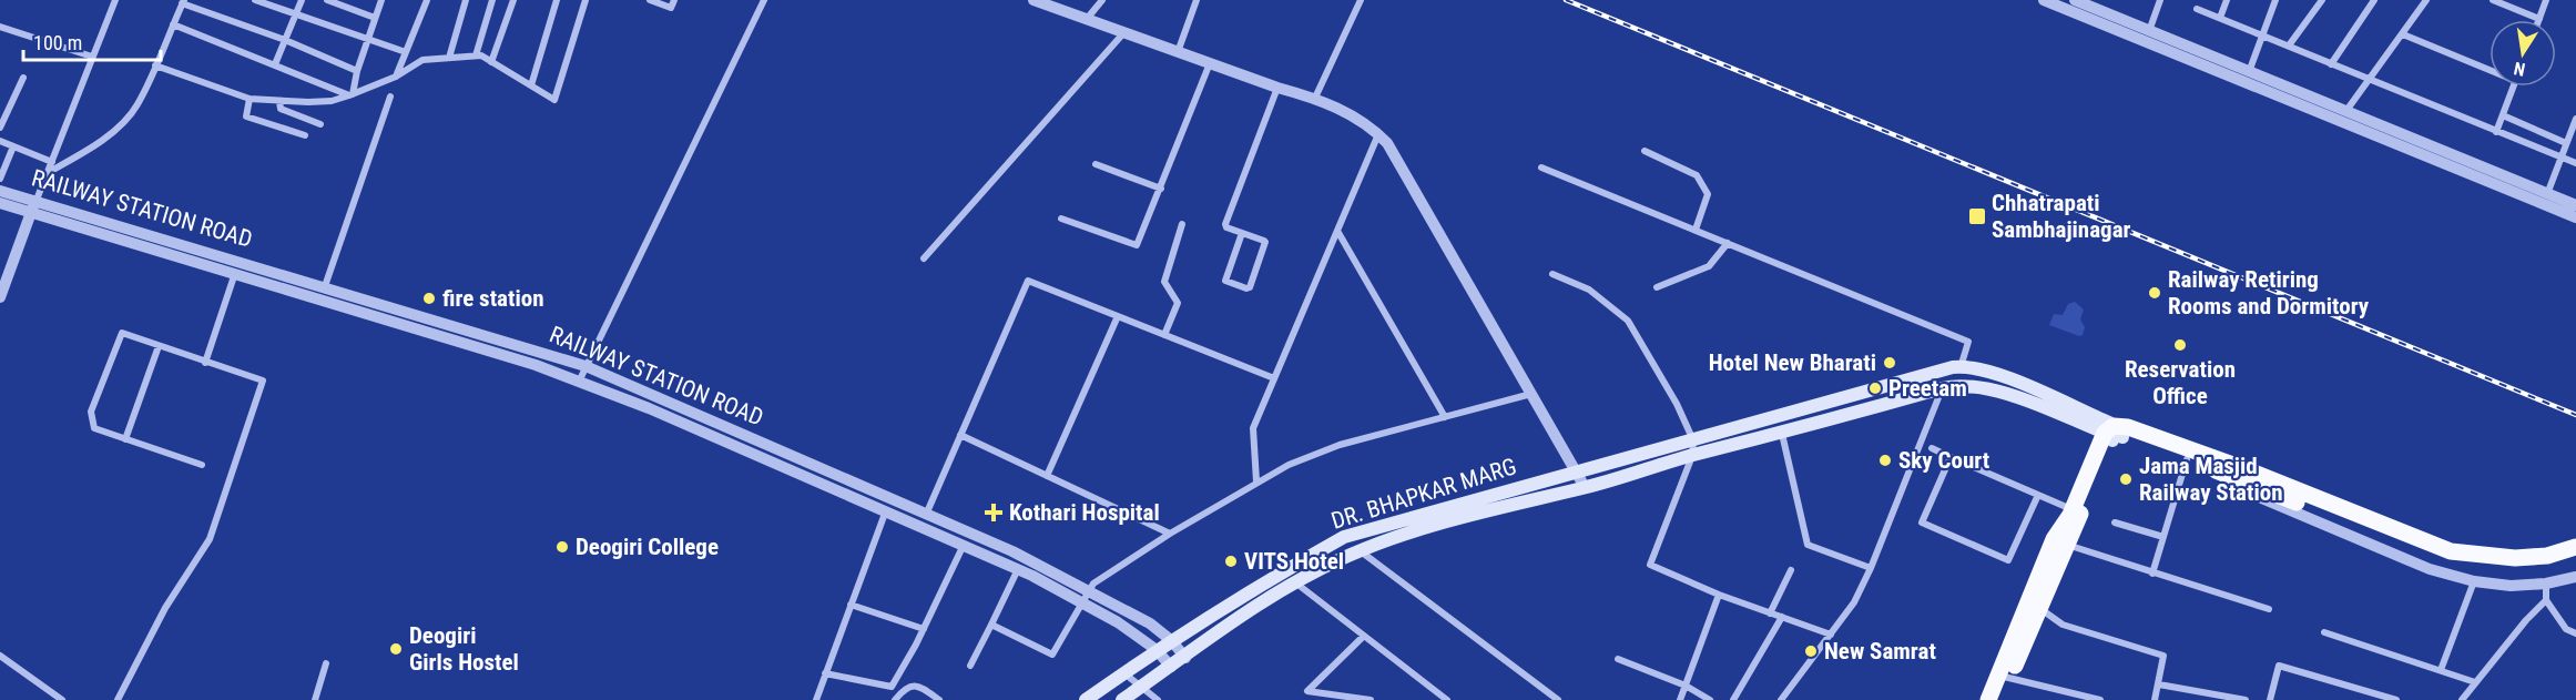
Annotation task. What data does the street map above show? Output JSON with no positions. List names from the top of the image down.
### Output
{
  "streets": {
    "main road": ["DR. BHAPKAR MARG"],
    "street": ["RAILWAY STATION ROAD"]
  },
  "crossings": [
    ["RAILWAY STATION ROAD", "DR. BHAPKAR MARG"]
  ],
  "places": {
    "transit": ["Chhatrapati Sambhajinagar"],
    "other": [
      "Railway Retiring Rooms and Dormitory",
      "fire station",
      "Reservation Office",
      "Hotel New Bharati",
      "Preetam",
      "Sky Court",
      "Jama Masjid Railway Station",
      "Deogiri College",
      "VITS Hotel",
      "Deogiri Girls Hostel",
      "New Samrat"
    ],
    "health": ["Kothari Hospital"]
  },
  "scale_bar": "100 m",
  "north": "bottom"
}
